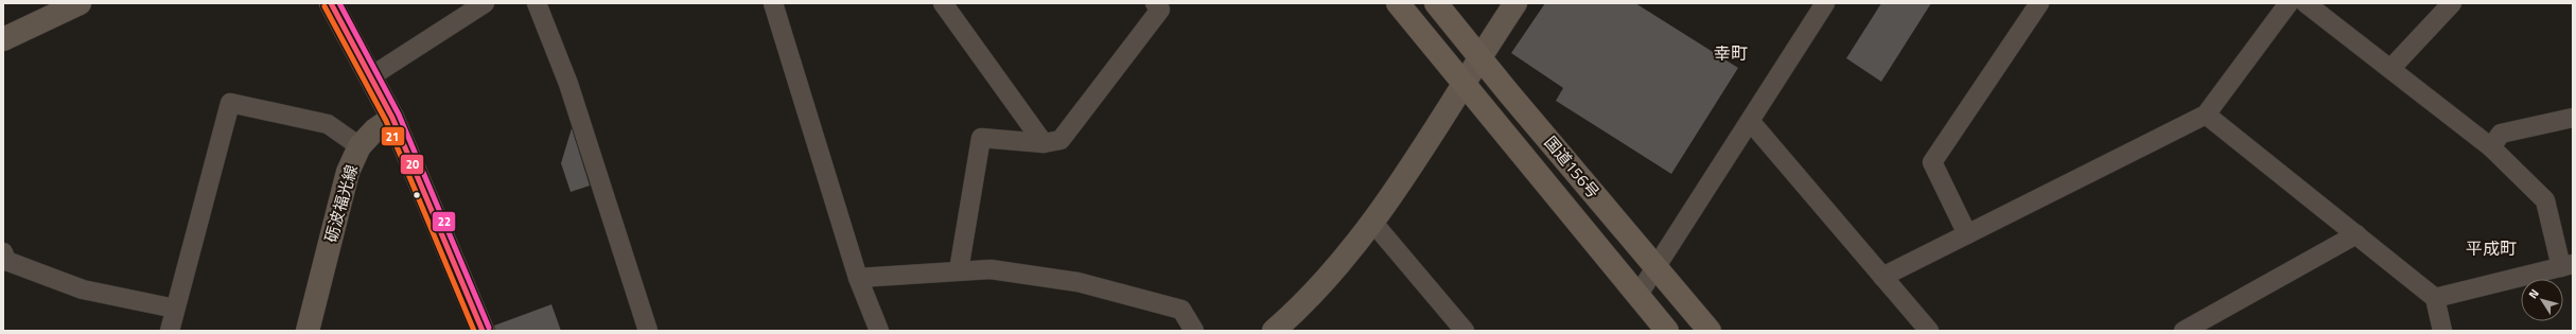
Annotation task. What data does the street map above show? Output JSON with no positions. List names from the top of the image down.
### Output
{
  "streets": {
    "highway": ["国道156号"],
    "main road": ["砺波福光線"]
  },
  "districts": ["幸町", "平成町"],
  "lines": ["transit line 20", "transit line 22", "transit line 21"],
  "north": "top left"
}
